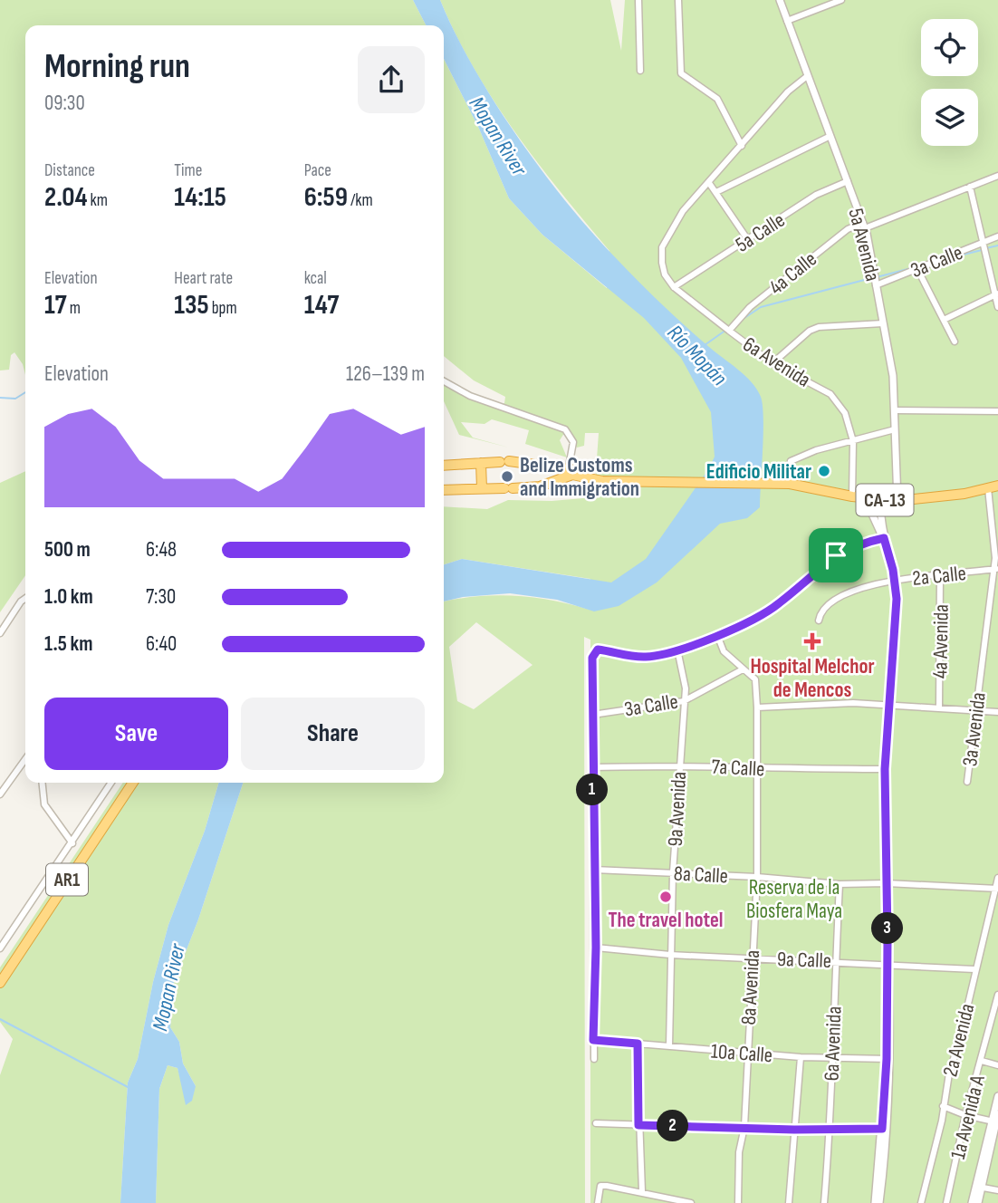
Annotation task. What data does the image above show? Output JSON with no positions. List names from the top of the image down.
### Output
{
  "streets": {
    "highway": ["CA-13", "AR1"],
    "street": [
      "5a Calle",
      "5a Avenida",
      "3a Calle",
      "4a Calle",
      "6a Avenida",
      "2a Calle",
      "4a Avenida",
      "3a Avenida",
      "7a Calle",
      "9a Avenida",
      "8a Calle",
      "9a Calle",
      "8a Avenida",
      "2a Avenida",
      "10a Calle",
      "1a Avenida A"
    ]
  },
  "crossings": [
    ["5a Calle", "5a Avenida"],
    ["5a Calle", "6a Avenida"],
    ["5a Avenida", "3a Calle"],
    ["5a Avenida", "4a Calle"],
    ["5a Avenida", "CA-13"],
    ["3a Calle", "9a Avenida"],
    ["3a Calle", "8a Avenida"],
    ["4a Calle", "6a Avenida"],
    ["6a Avenida", "CA-13"],
    ["6a Avenida", "8a Calle"],
    ["6a Avenida", "9a Calle"],
    ["6a Avenida", "10a Calle"],
    ["CA-13", "3a Avenida"],
    ["2a Calle", "4a Avenida"],
    ["2a Calle", "3a Avenida"],
    ["7a Calle", "9a Avenida"],
    ["7a Calle", "8a Avenida"],
    ["9a Avenida", "8a Calle"],
    ["9a Avenida", "9a Calle"],
    ["9a Avenida", "10a Calle"],
    ["8a Calle", "8a Avenida"],
    ["8a Calle", "2a Avenida"],
    ["9a Calle", "8a Avenida"],
    ["9a Calle", "2a Avenida"],
    ["8a Avenida", "10a Calle"]
  ],
  "water": ["Mopan River", "Río Mopán"],
  "parks": ["Reserva de la Biosfera Maya"],
  "places": {
    "other": ["Edificio Militar", "Belize Customs and Immigration", "The travel hotel"],
    "health": ["Hospital Melchor de Mencos"]
  },
  "page": {
    "heading": ["Morning run", "09:30"],
    "stats": [
      ["Distance", "2.04 km"],
      ["Time", "14:15"],
      ["Pace", "6:59 /km"],
      ["Elevation", "17 m"],
      ["Heart rate", "135 bpm"],
      ["kcal", "147"]
    ],
    "chart": ["Elevation", "126–139 m"],
    "list": [
      {
        "name": "500 m",
        "note": "6:48"
      },
      {
        "name": "1.0 km",
        "note": "7:30"
      },
      {
        "name": "1.5 km",
        "note": "6:40"
      }
    ],
    "buttons": ["Save", "Share"],
    "pins": ["1", "3", "2"]
  }
}
